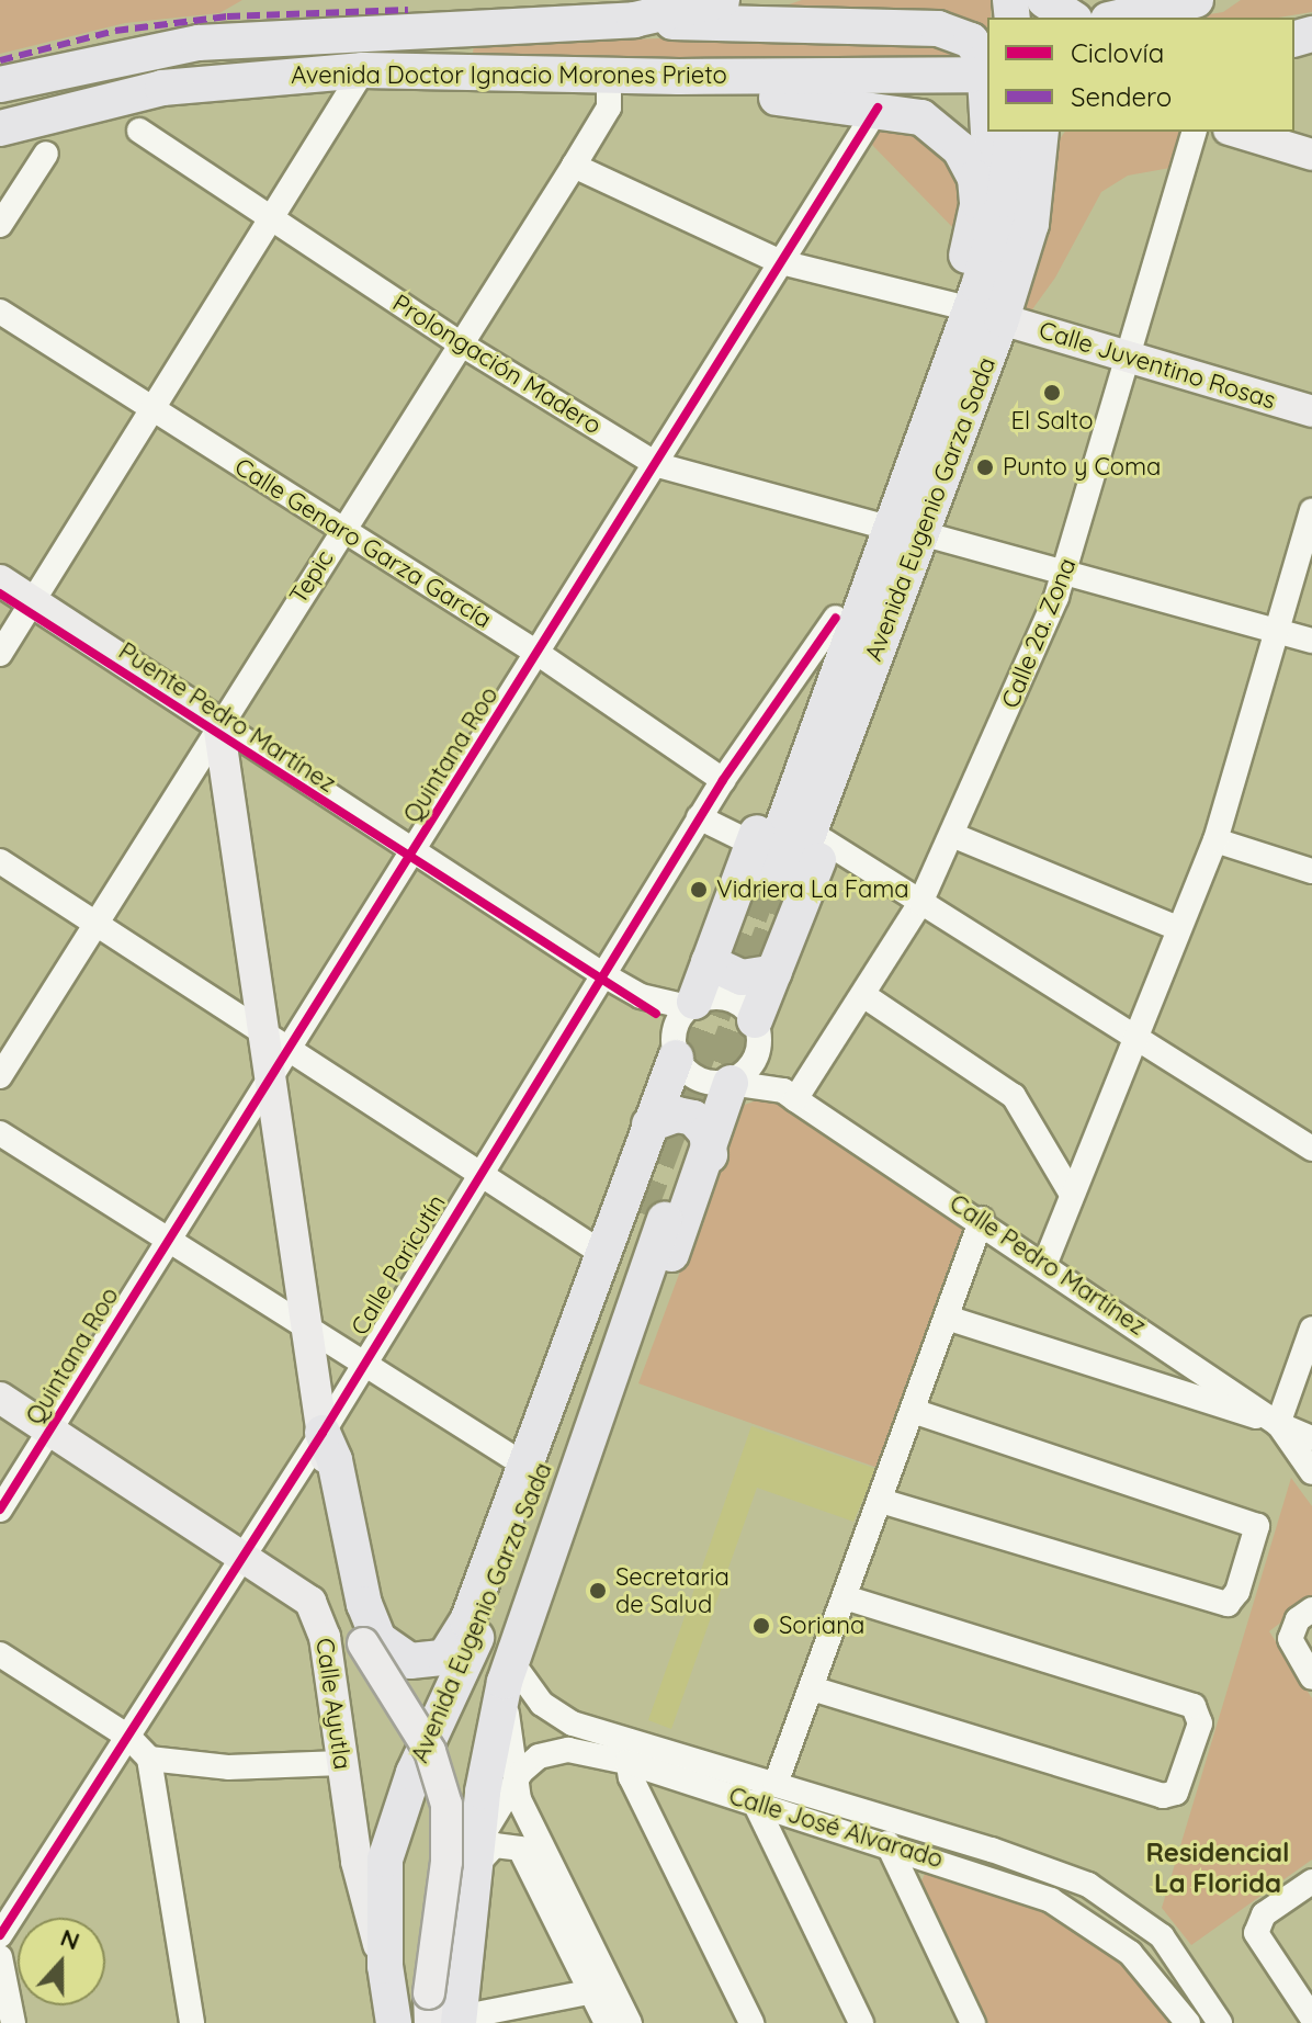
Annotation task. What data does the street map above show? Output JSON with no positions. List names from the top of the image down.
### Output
{
  "streets": {
    "highway": ["Avenida Doctor Ignacio Morones Prieto", "Avenida Eugenio Garza Sada"],
    "main road": ["Calle Juventino Rosas", "Calle Ayutla"],
    "street": [
      "Prolongación Madero",
      "Calle Genaro Garza García",
      "Tepic",
      "Calle 2a. Zona",
      "Quintana Roo",
      "Calle Paricutín",
      "Calle Pedro Martínez",
      "Calle José Alvarado"
    ],
    "cycle path": ["Puente Pedro Martínez"]
  },
  "crossings": [
    ["Avenida Doctor Ignacio Morones Prieto", "Tepic"],
    ["Prolongación Madero", "Avenida Eugenio Garza Sada"],
    ["Prolongación Madero", "Tepic"],
    ["Prolongación Madero", "Calle 2a. Zona"],
    ["Prolongación Madero", "Quintana Roo"],
    ["Calle Juventino Rosas", "Avenida Eugenio Garza Sada"],
    ["Calle Juventino Rosas", "Calle 2a. Zona"],
    ["Avenida Eugenio Garza Sada", "Calle Ayutla"],
    ["Avenida Eugenio Garza Sada", "Calle José Alvarado"],
    ["Calle Genaro Garza García", "Tepic"],
    ["Calle Genaro Garza García", "Quintana Roo"],
    ["Calle Genaro Garza García", "Calle Paricutín"],
    ["Calle 2a. Zona", "Calle Pedro Martínez"],
    ["Quintana Roo", "Calle Ayutla"],
    ["Calle Paricutín", "Calle Ayutla"]
  ],
  "districts": ["Residencial La Florida"],
  "places": [
    "El Salto",
    "Punto y Coma",
    "Vidriera La Fama",
    "Secretaria de Salud",
    "Soriana"
  ],
  "legend": ["Ciclovía", "Sendero"],
  "north": "top"
}
